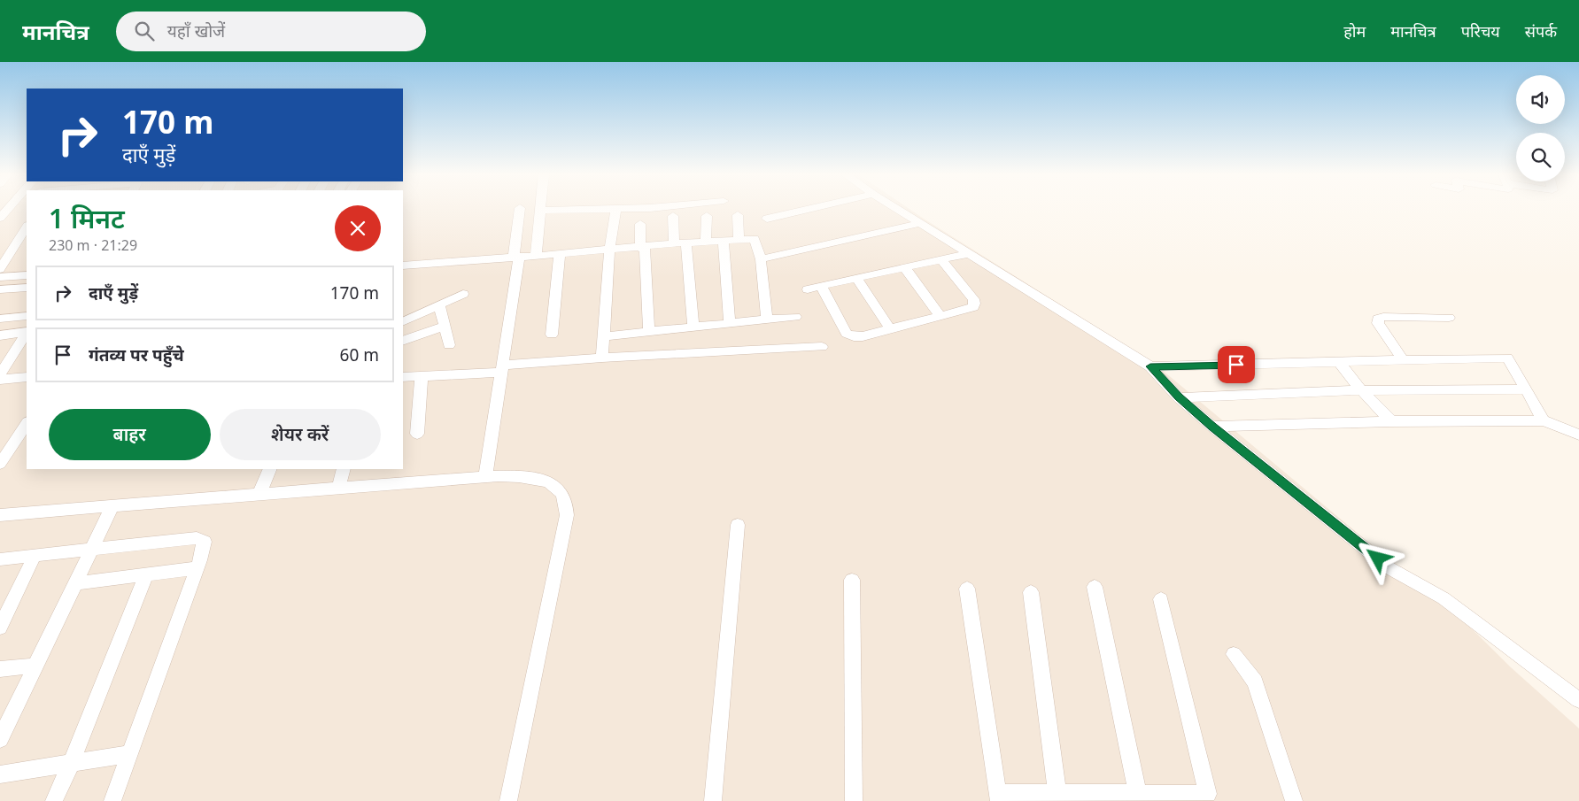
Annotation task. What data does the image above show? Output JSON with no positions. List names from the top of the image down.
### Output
{
  "page": {
    "header": "मानचित्र",
    "search": "यहाँ खोजें",
    "nav": [
      "होम",
      "मानचित्र",
      "परिचय",
      "संपर्क"
    ],
    "turn": ["170 m", "दाएँ मुड़ें"],
    "heading": ["1 मिनट", "230 m · 21:29"],
    "list": [
      {
        "name": "दाएँ मुड़ें",
        "value": "170 m"
      },
      {
        "name": "गंतव्य पर पहुँचे",
        "value": "60 m"
      }
    ],
    "buttons": ["बाहर", "शेयर करें"]
  }
}
